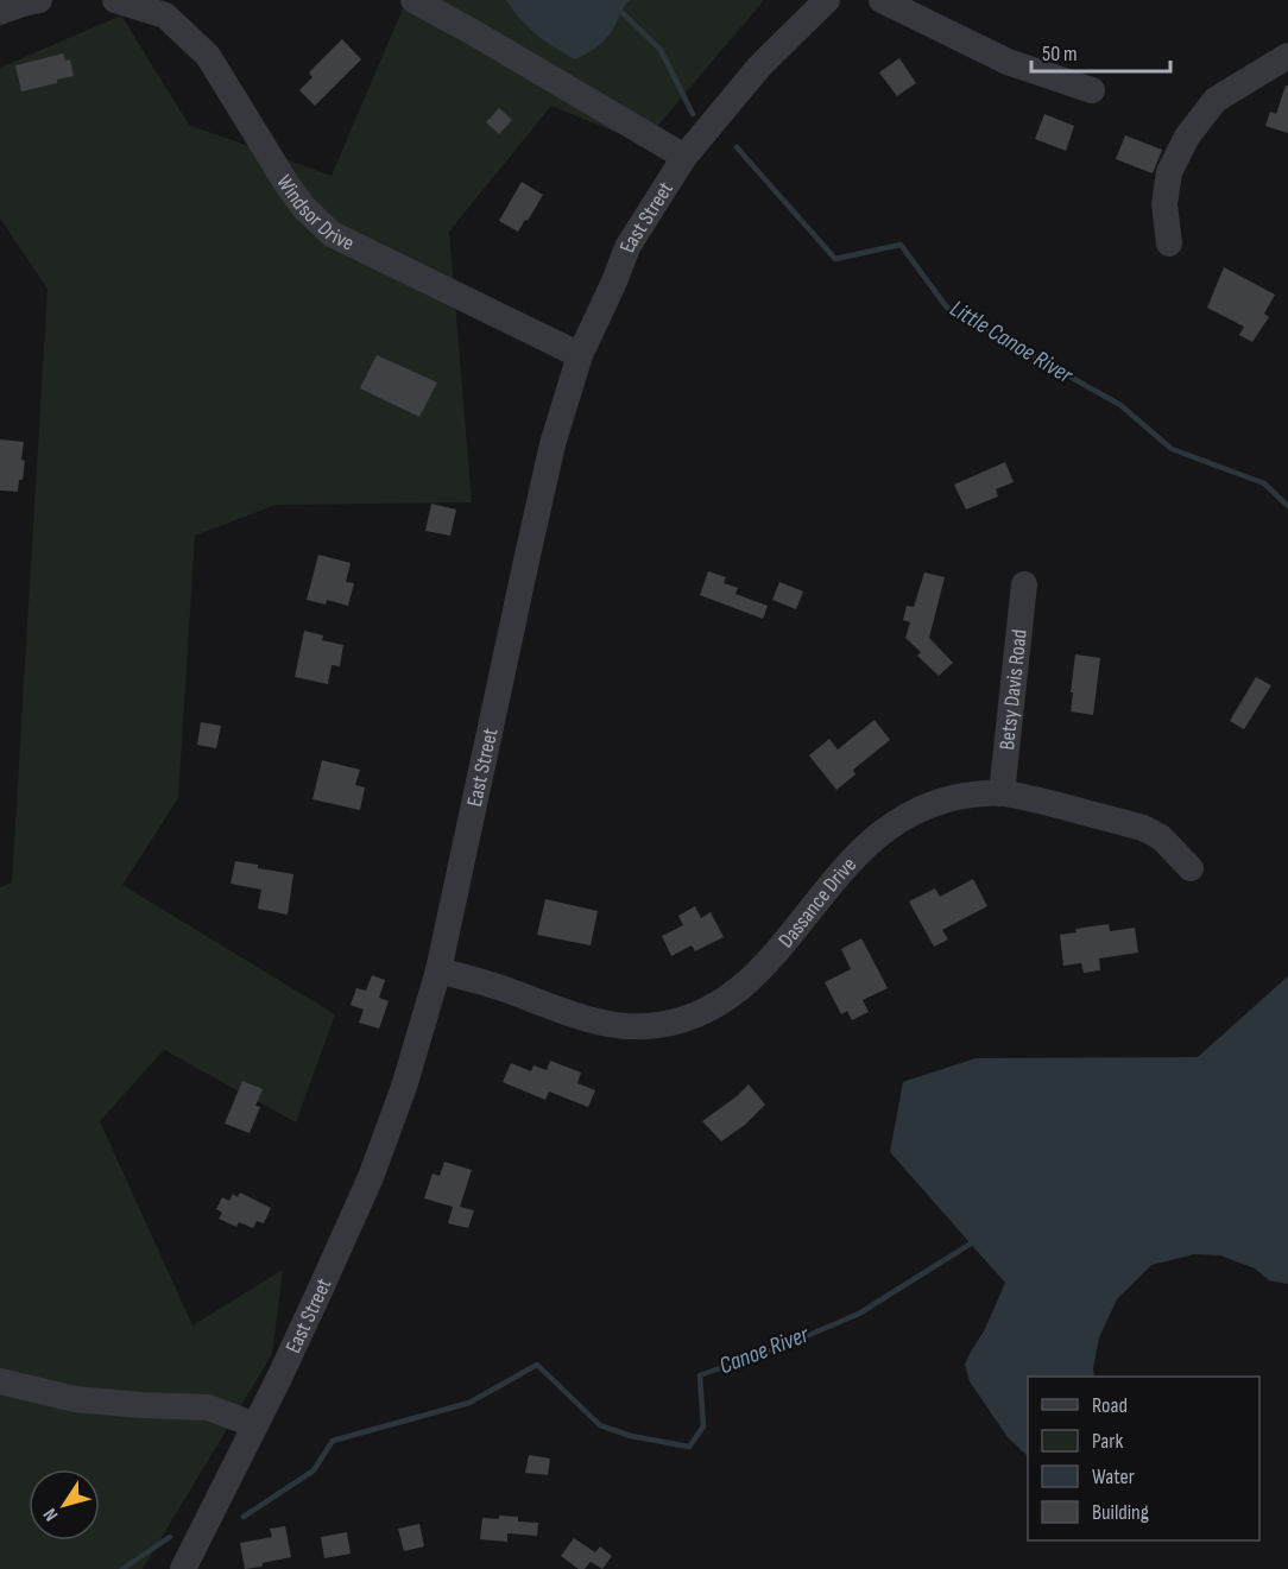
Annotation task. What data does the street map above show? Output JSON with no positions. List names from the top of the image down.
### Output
{
  "streets": {
    "street": [
      "Windsor Drive",
      "East Street",
      "Betsy Davis Road",
      "Dassance Drive"
    ]
  },
  "crossings": [
    ["Windsor Drive", "East Street"],
    ["East Street", "Dassance Drive"],
    ["Betsy Davis Road", "Dassance Drive"]
  ],
  "water": ["Little Canoe River", "Canoe River"],
  "legend": [
    "Road",
    "Park",
    "Water",
    "Building"
  ],
  "scale_bar": "50 m",
  "north": "bottom left"
}
